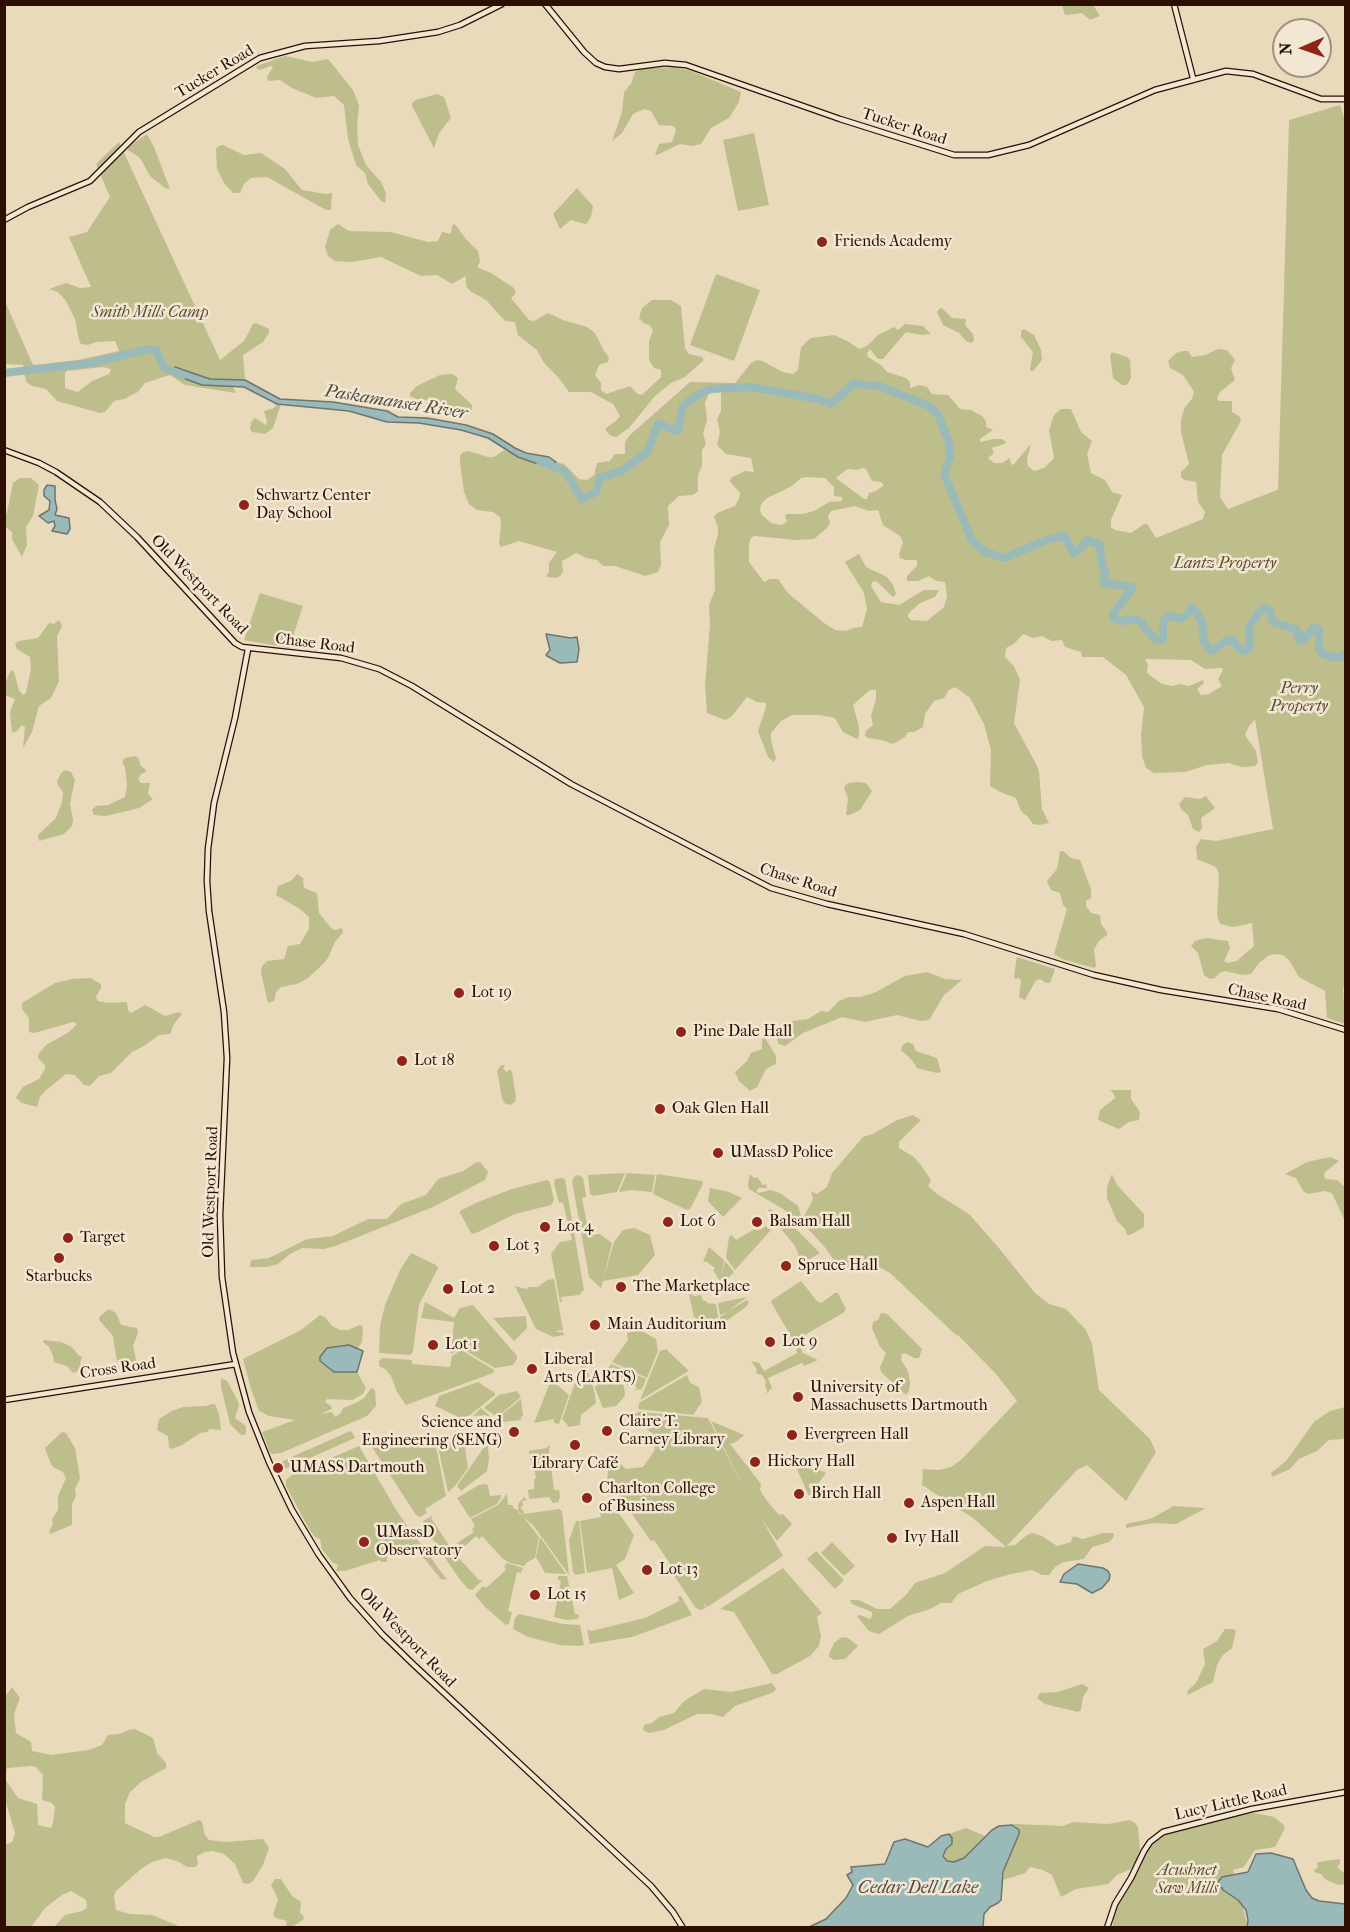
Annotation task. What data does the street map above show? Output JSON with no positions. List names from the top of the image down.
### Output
{
  "streets": {
    "main road": [
      "Tucker Road",
      "Old Westport Road",
      "Chase Road",
      "Cross Road",
      "Lucy Little Road"
    ]
  },
  "crossings": [
    ["Old Westport Road", "Chase Road"],
    ["Old Westport Road", "Cross Road"]
  ],
  "water": ["Paskamanset River", "Cedar Dell Lake"],
  "parks": [
    "Smith Mills Camp",
    "Lantz Property",
    "Perry Property",
    "Acushnet Saw Mills"
  ],
  "places": [
    "Friends Academy",
    "Schwartz Center Day School",
    "Lot 19",
    "Pine Dale Hall",
    "Lot 18",
    "Oak Glen Hall",
    "UMassD Police",
    "Lot 6",
    "Balsam Hall",
    "Lot 4",
    "Target",
    "Lot 3",
    "Starbucks",
    "Spruce Hall",
    "The Marketplace",
    "Lot 2",
    "Main Auditorium",
    "Lot 9",
    "Lot 1",
    "Liberal Arts (LARTS)",
    "University of Massachusetts Dartmouth",
    "Claire T. Carney Library",
    "Science and Engineering (SENG)",
    "Evergreen Hall",
    "Library Café",
    "Hickory Hall",
    "UMASS Dartmouth",
    "Birch Hall",
    "Charlton College of Business",
    "Aspen Hall",
    "Ivy Hall",
    "UMassD Observatory",
    "Lot 13",
    "Lot 15"
  ],
  "north": "left"
}
